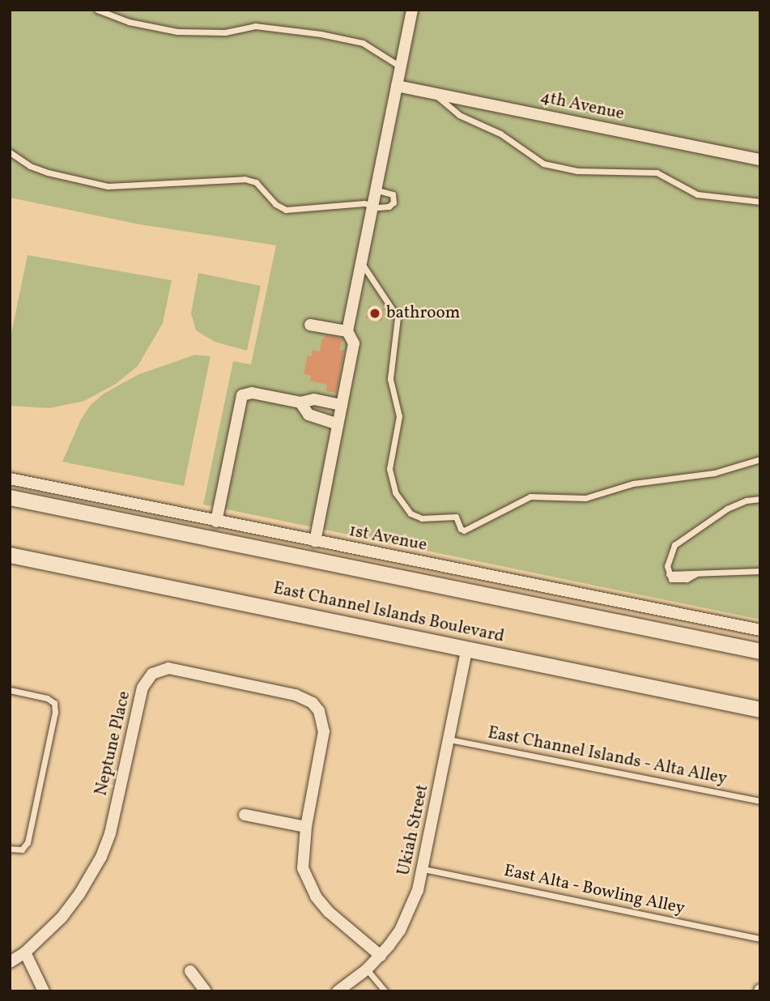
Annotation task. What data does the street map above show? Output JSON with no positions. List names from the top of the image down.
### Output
{
  "streets": {
    "main road": ["East Channel Islands Boulevard"],
    "street": [
      "4th Avenue",
      "1st Avenue",
      "Neptune Place",
      "Ukiah Street"
    ],
    "lane": ["East Channel Islands - Alta Alley", "East Alta - Bowling Alley"]
  },
  "crossings": [
    ["East Channel Islands Boulevard", "Ukiah Street"],
    ["Neptune Place", "Ukiah Street"],
    ["East Channel Islands - Alta Alley", "Ukiah Street"],
    ["Ukiah Street", "East Alta - Bowling Alley"]
  ],
  "places": ["bathroom"]
}
